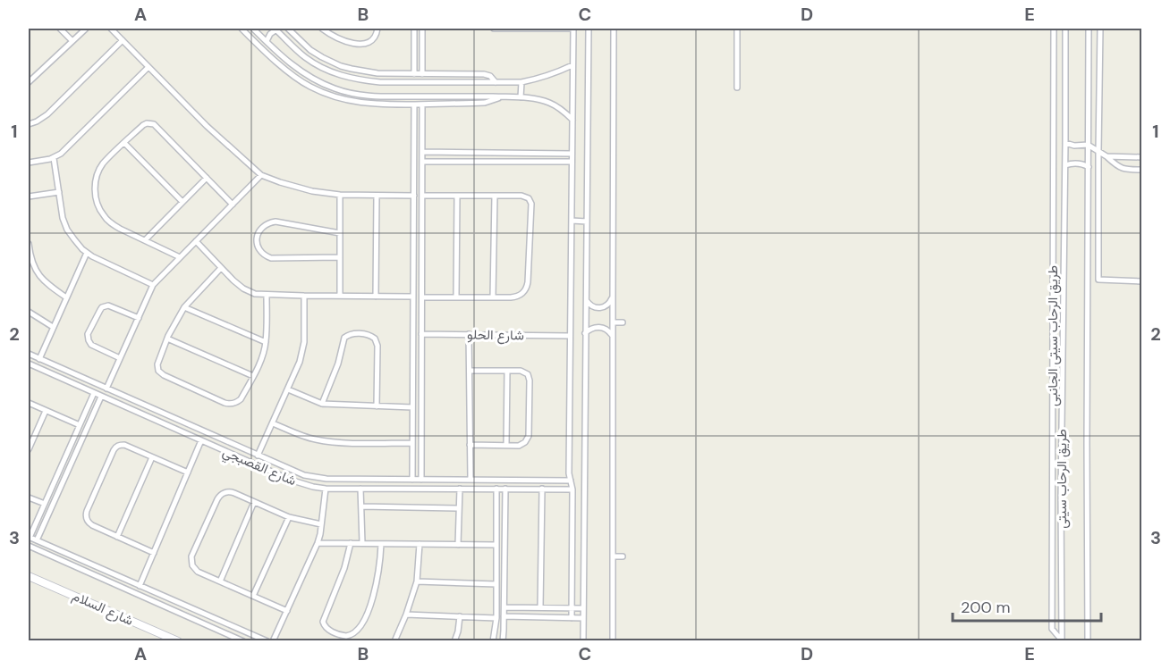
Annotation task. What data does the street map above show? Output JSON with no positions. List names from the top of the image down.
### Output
{
  "streets": {
    "main road": ["شارع السلام"],
    "street": [
      "شارع الحلو",
      "طريق الرحاب سيتى الجانبى",
      "شارع القصبجي",
      "طريق الرحاب سيتى"
    ]
  },
  "crossings": [
    ["طريق الرحاب سيتى الجانبى", "طريق الرحاب سيتى"]
  ],
  "scale_bar": "200 m",
  "grid": {
    "columns": [
      "A",
      "B",
      "C",
      "D",
      "E"
    ],
    "rows": ["1", "2", "3"]
  }
}
